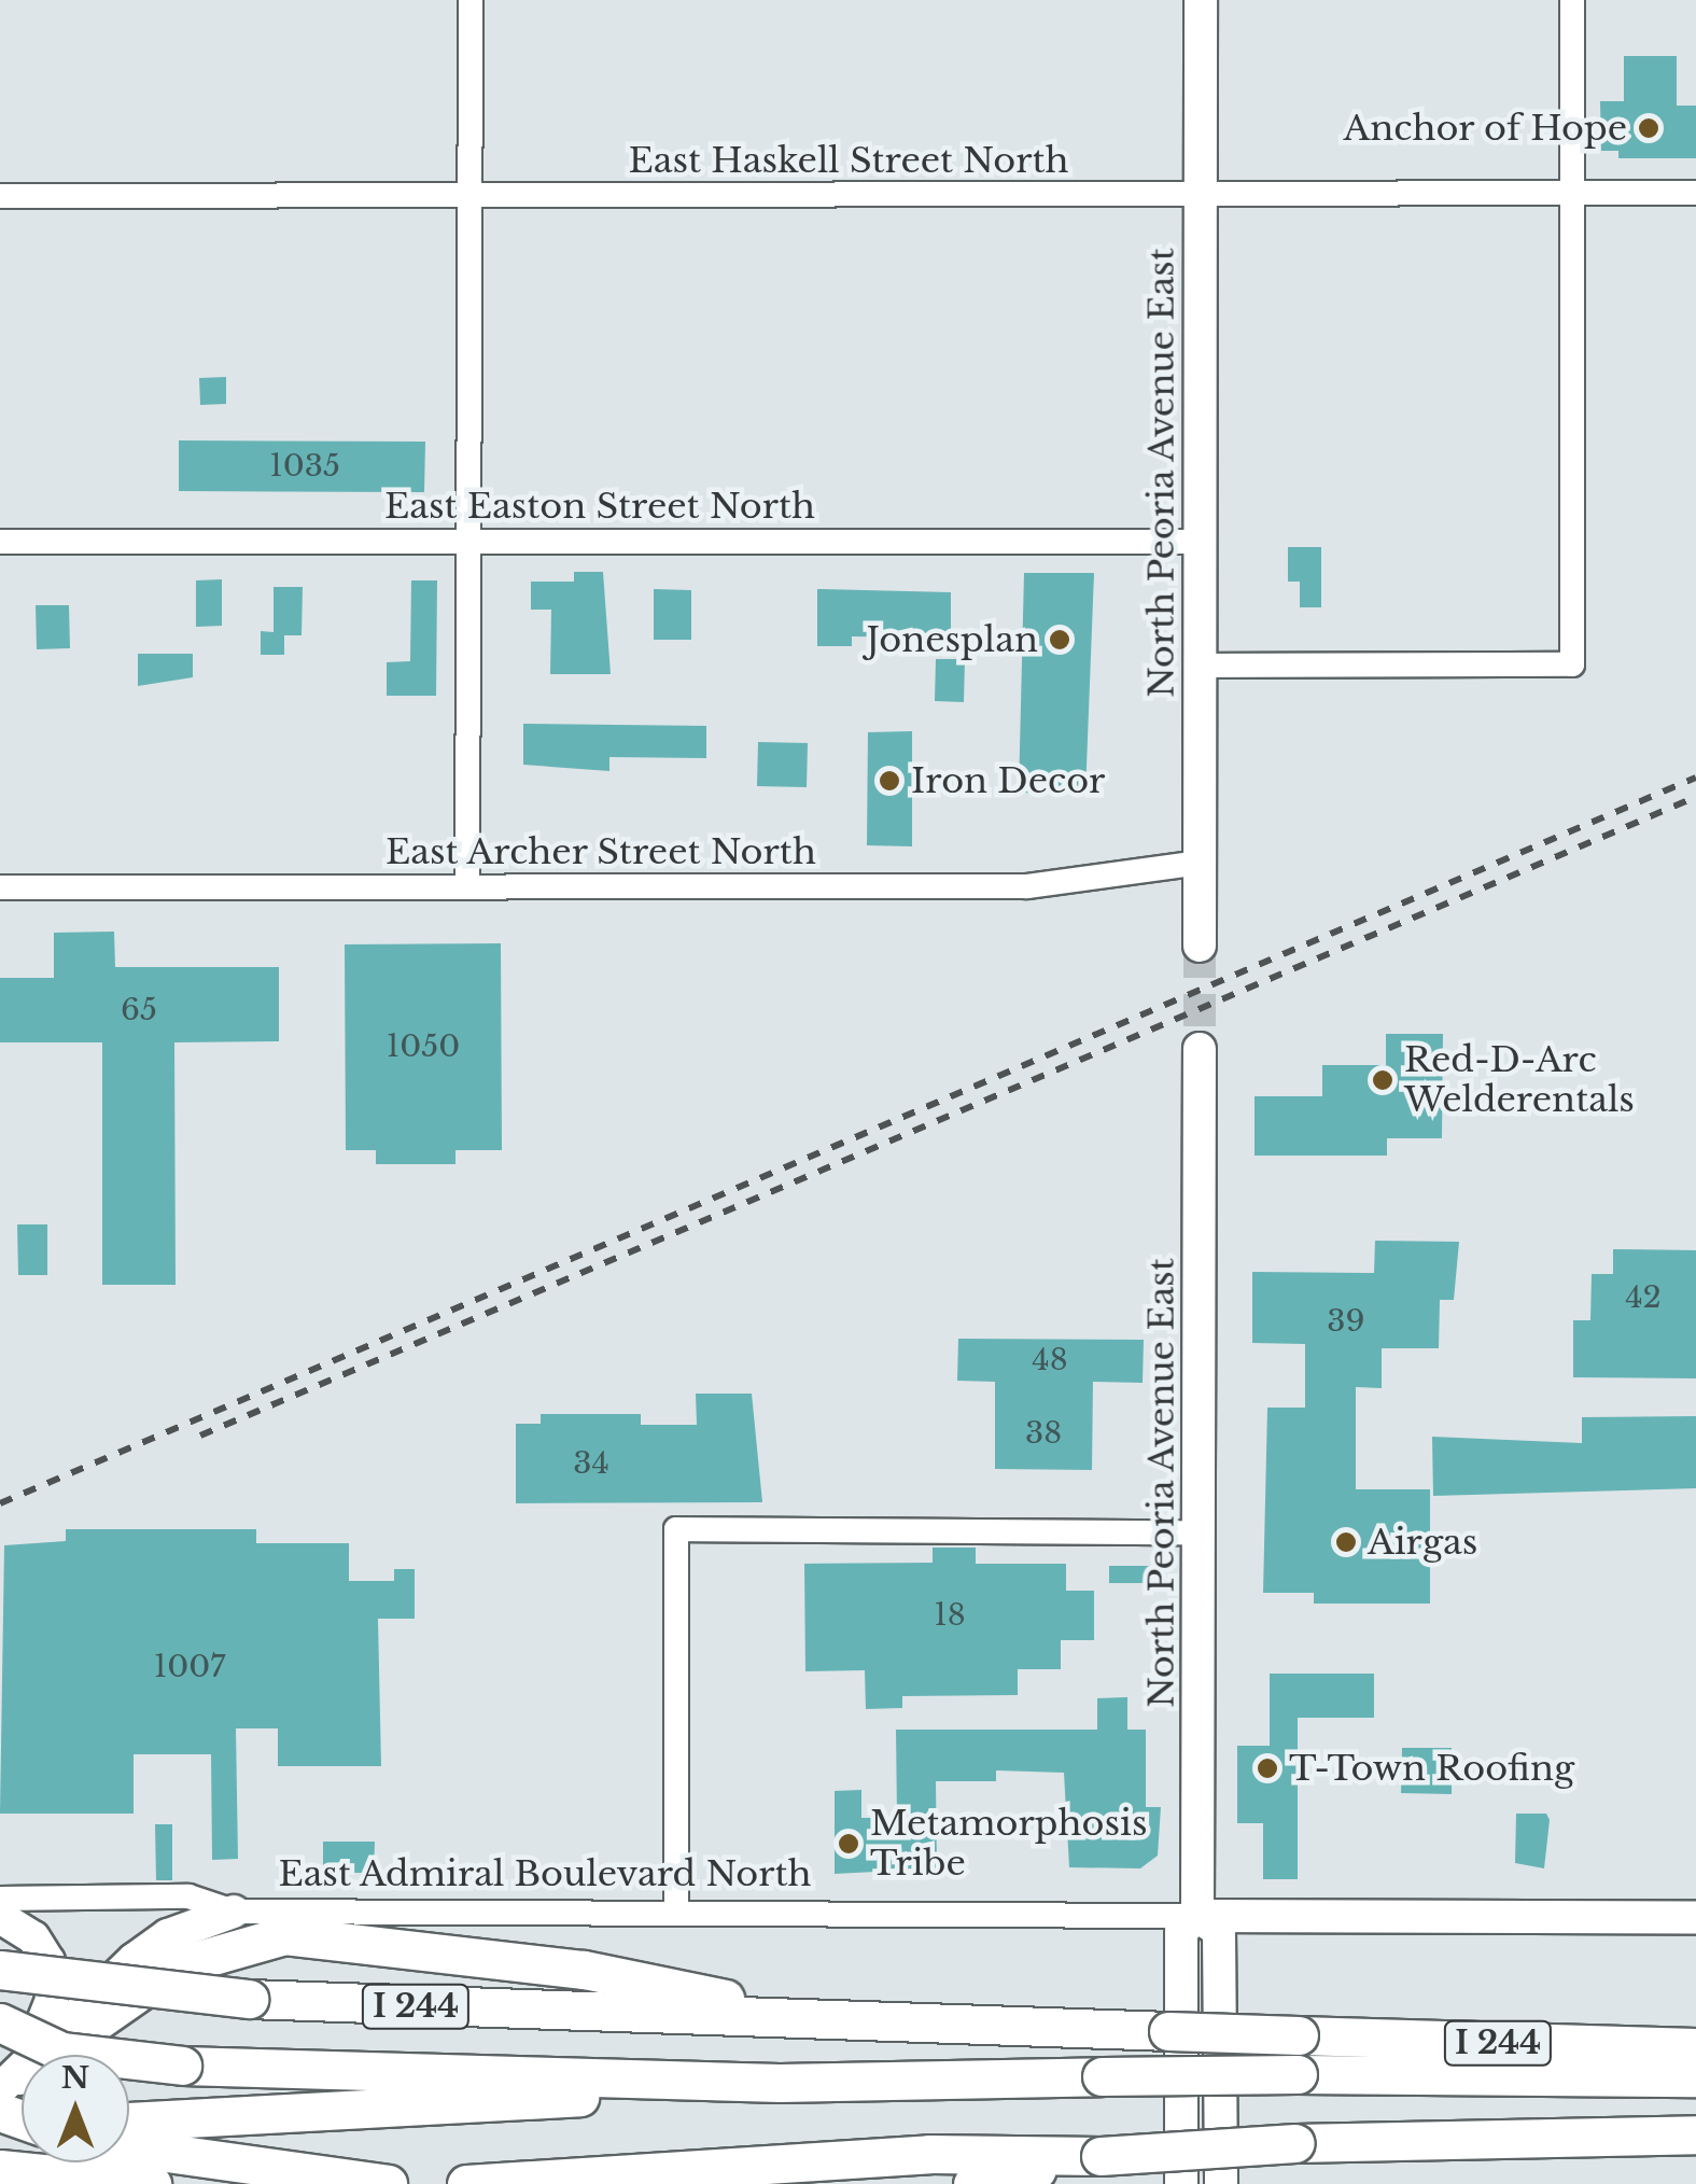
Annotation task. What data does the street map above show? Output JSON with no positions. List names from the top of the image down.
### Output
{
  "streets": {
    "highway": ["I 244"],
    "main road": ["North Peoria Avenue East", "East Admiral Boulevard North"],
    "street": ["East Haskell Street North", "East Easton Street North", "East Archer Street North"]
  },
  "crossings": [
    ["East Haskell Street North", "North Peoria Avenue East"],
    ["North Peoria Avenue East", "East Easton Street North"],
    ["North Peoria Avenue East", "East Archer Street North"],
    ["North Peoria Avenue East", "East Admiral Boulevard North"]
  ],
  "places": [
    "Anchor of Hope",
    "Jonesplan",
    "Iron Decor",
    "Red-D-Arc Welderentals",
    "Airgas",
    "T-Town Roofing",
    "Metamorphosis Tribe"
  ],
  "house_numbers": [
    "1035",
    "65",
    "1050",
    "42",
    "39",
    "48",
    "38",
    "34",
    "18",
    "1007"
  ],
  "north": "top"
}
